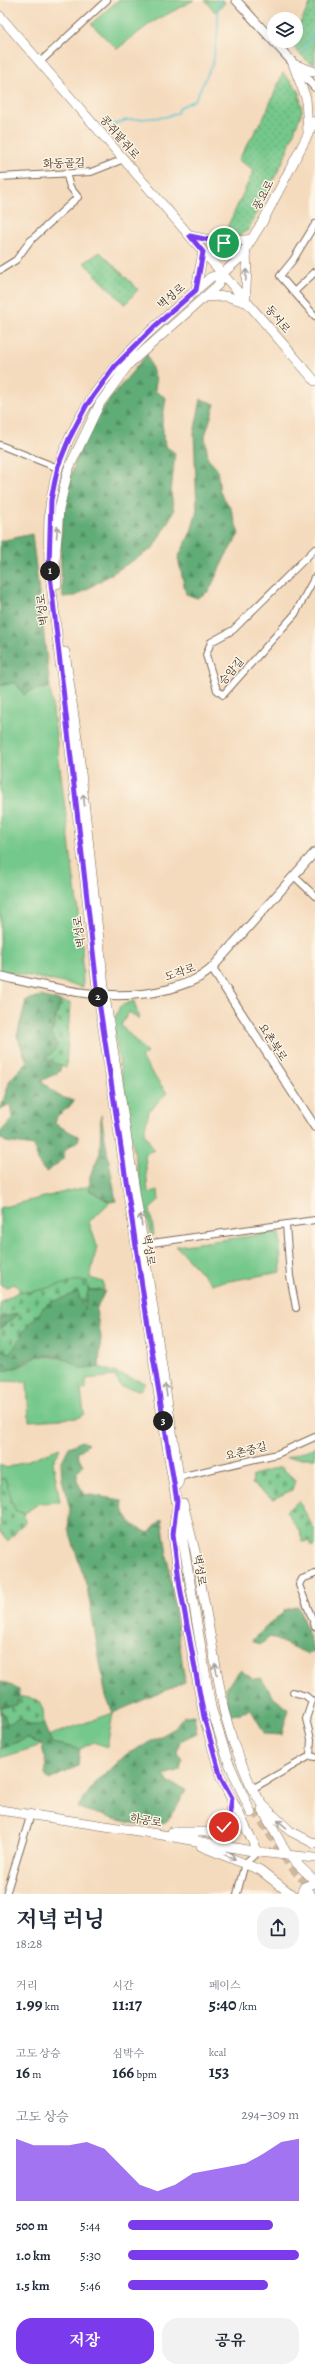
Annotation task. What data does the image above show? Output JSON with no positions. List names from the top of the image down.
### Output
{
  "streets": {
    "main road": [
      "콩쥐팥쥐로",
      "풍요로",
      "벽성로",
      "동서로",
      "하공로"
    ],
    "street": [
      "화동골길",
      "승암길",
      "도작로",
      "요촌북로",
      "요촌중길"
    ]
  },
  "crossings": [
    ["콩쥐팥쥐로", "화동골길"],
    ["콩쥐팥쥐로", "풍요로"],
    ["콩쥐팥쥐로", "벽성로"],
    ["콩쥐팥쥐로", "동서로"],
    ["풍요로", "벽성로"],
    ["풍요로", "동서로"],
    ["벽성로", "동서로"],
    ["벽성로", "도작로"],
    ["벽성로", "요촌중길"],
    ["도작로", "요촌북로"]
  ],
  "page": {
    "pins": ["1", "2", "3"],
    "heading": ["저녁 러닝", "18:28"],
    "stats": [
      ["거리", "1.99 km"],
      ["시간", "11:17"],
      ["페이스", "5:40 /km"],
      ["고도 상승", "16 m"],
      ["심박수", "166 bpm"],
      ["kcal", "153"]
    ],
    "chart": ["고도 상승", "294–309 m"],
    "list": [
      {
        "name": "500 m",
        "note": "5:44"
      },
      {
        "name": "1.0 km",
        "note": "5:30"
      },
      {
        "name": "1.5 km",
        "note": "5:46"
      }
    ],
    "buttons": ["저장", "공유"]
  }
}
